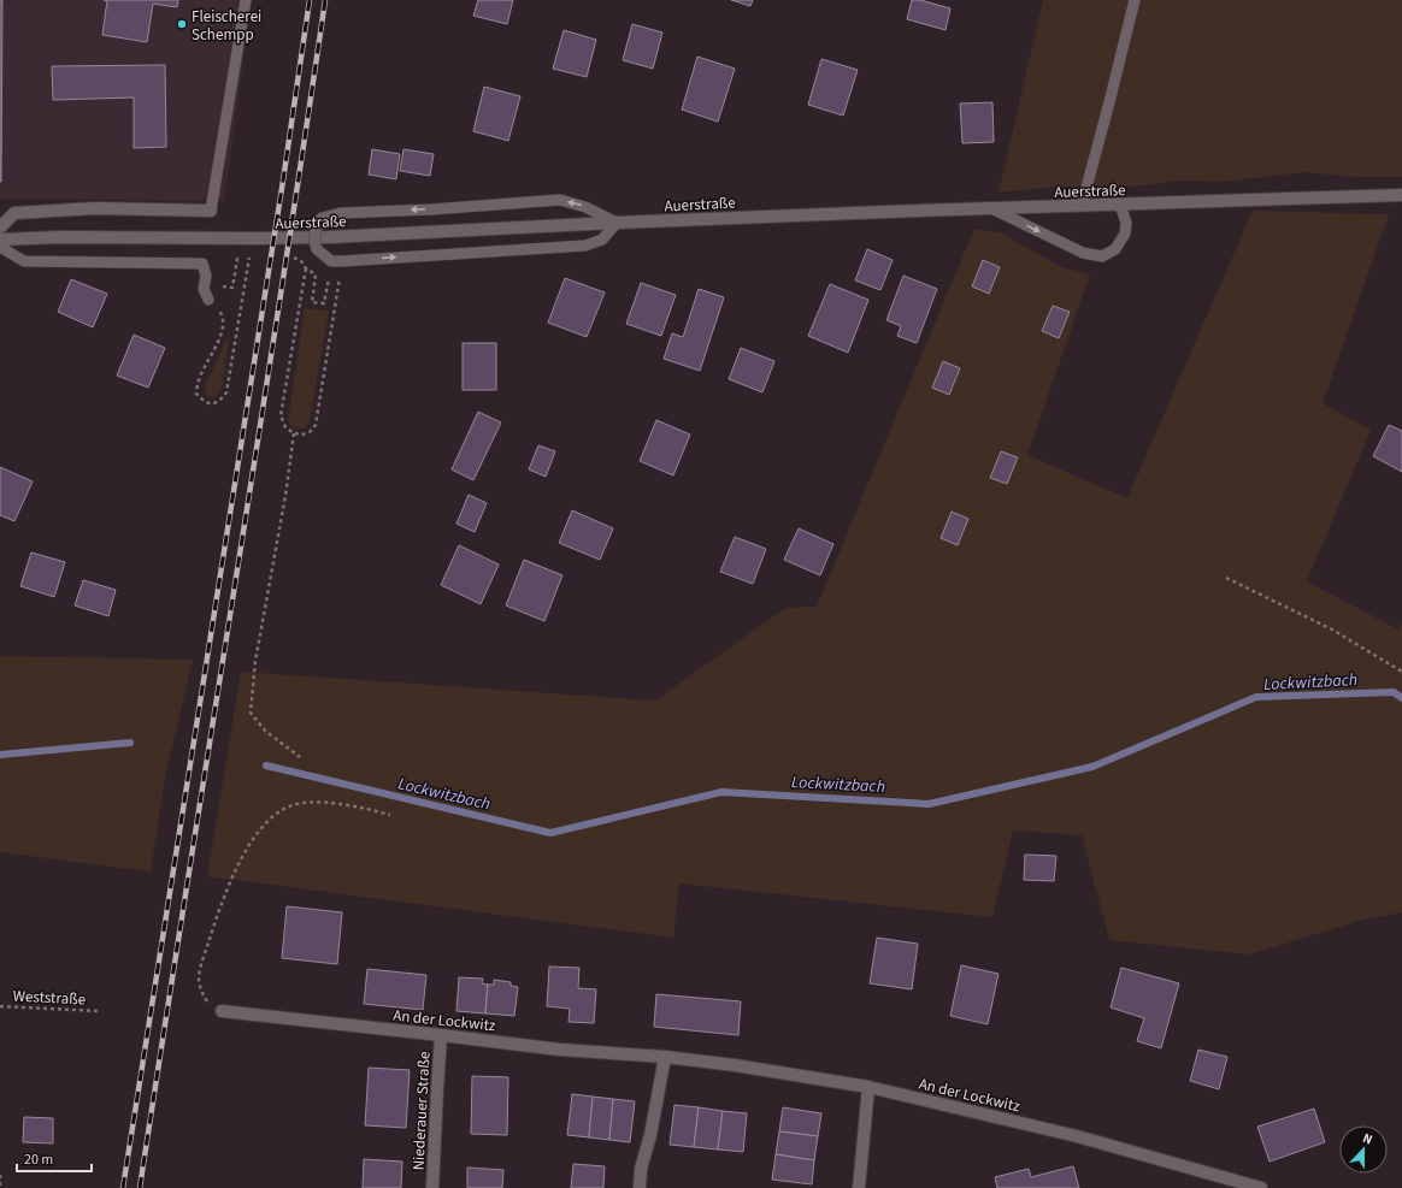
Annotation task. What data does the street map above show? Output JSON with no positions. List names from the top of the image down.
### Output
{
  "streets": {
    "street": ["Auerstraße", "An der Lockwitz", "Niederauer Straße"],
    "path": ["Weststraße"]
  },
  "crossings": [
    ["An der Lockwitz", "Niederauer Straße"]
  ],
  "water": ["Lockwitzbach"],
  "places": ["Fleischerei Schempp"],
  "scale_bar": "20 m",
  "north": "top"
}
